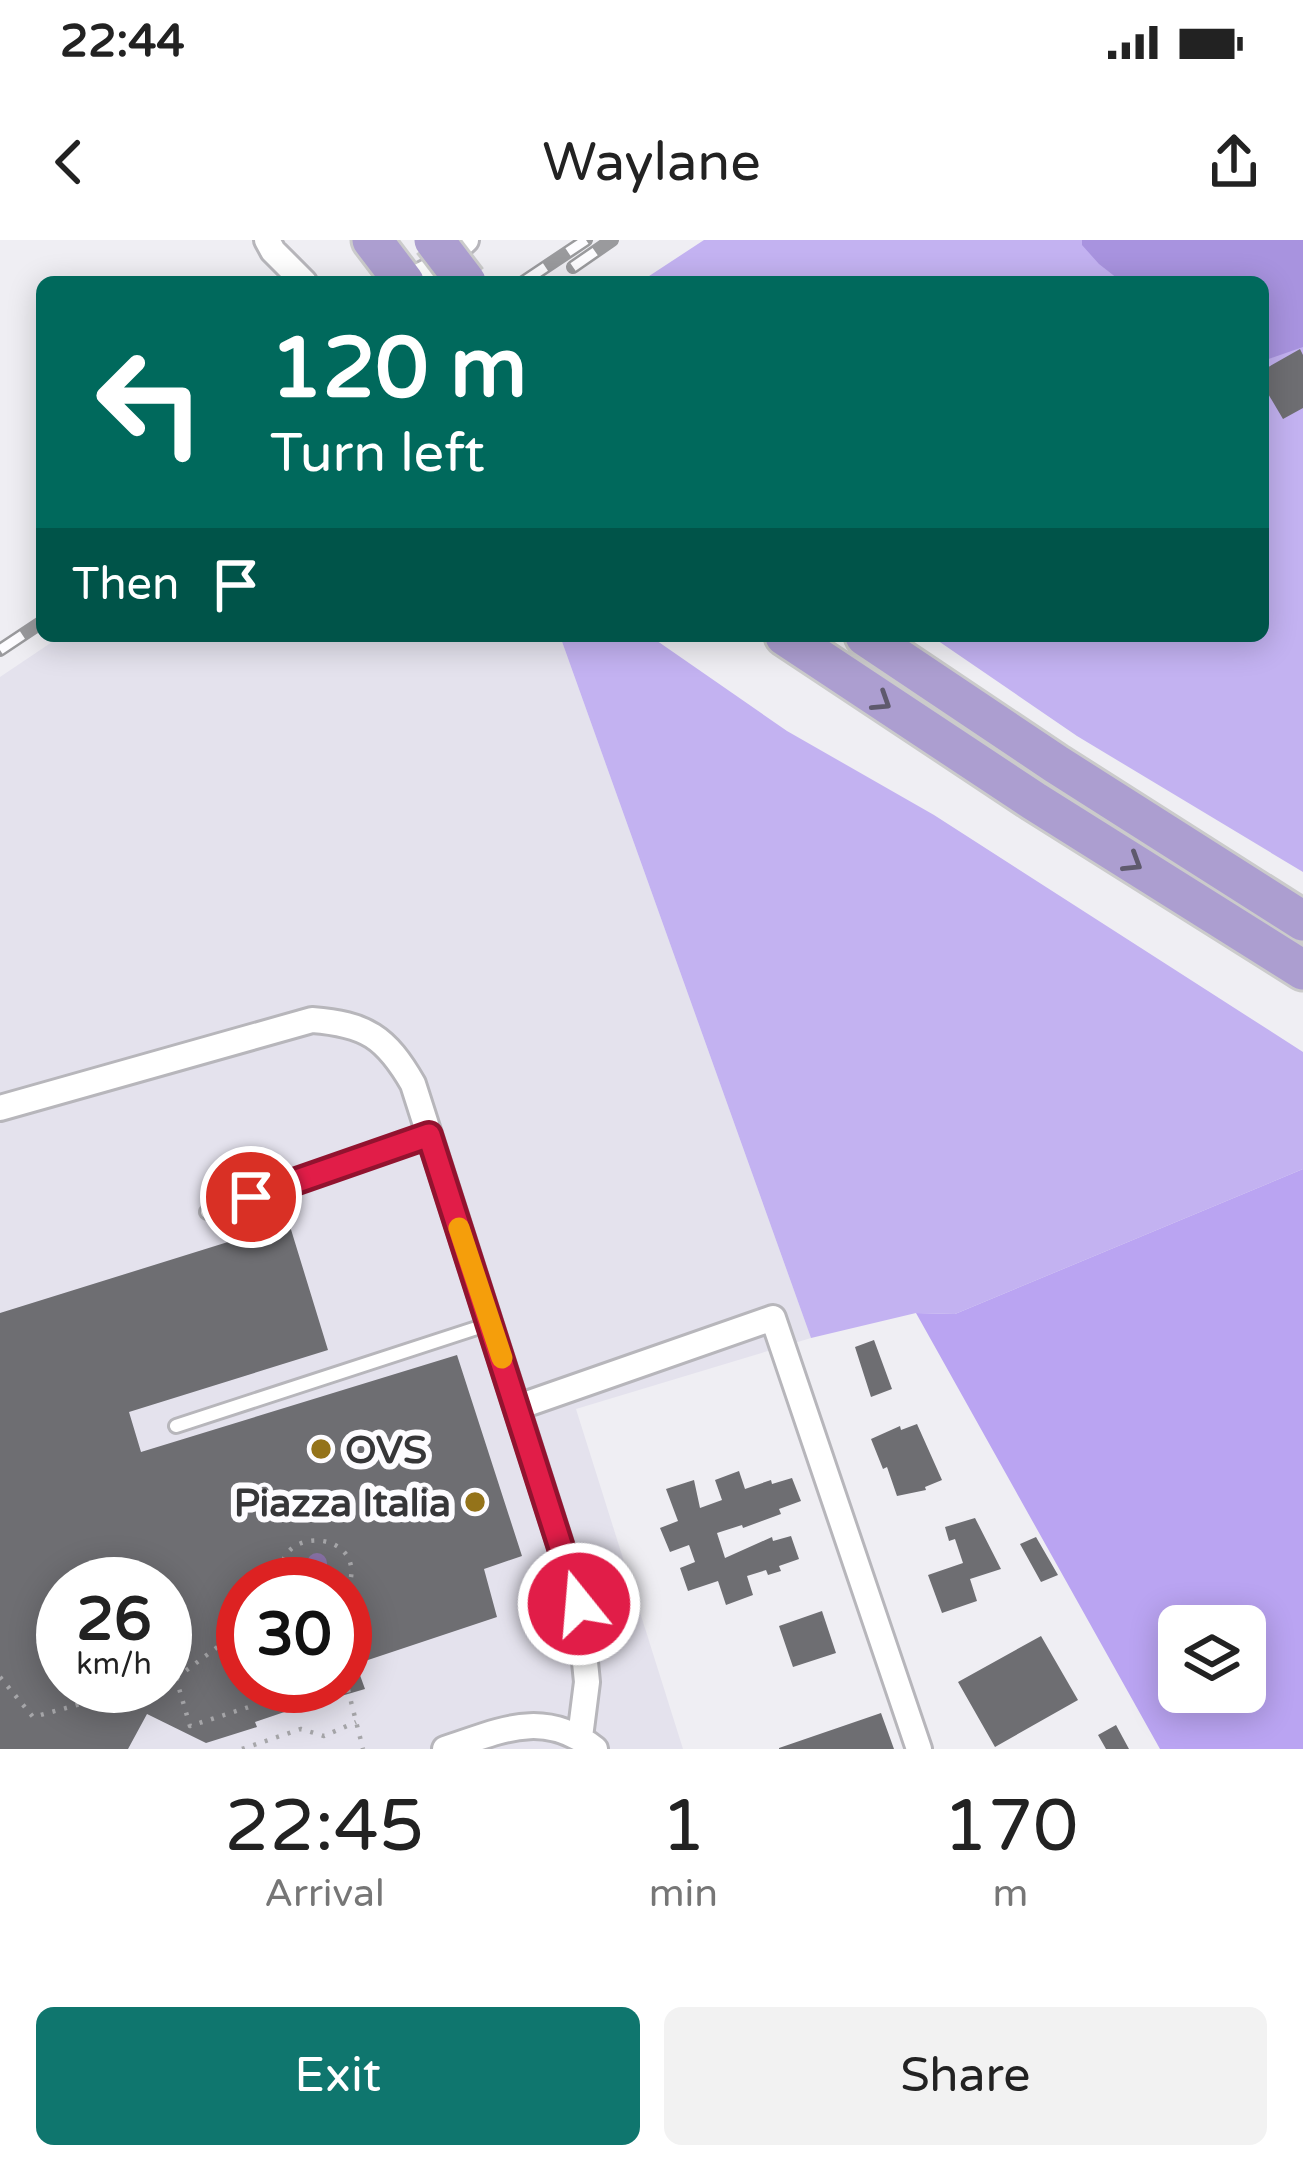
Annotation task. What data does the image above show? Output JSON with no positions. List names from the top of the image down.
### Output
{
  "places": ["OVS", "Piazza Italia"],
  "page": {
    "status": "22:44",
    "header": "Waylane",
    "turn": ["120 m", "Turn left"],
    "then": "Then",
    "speed": "26 km/h",
    "limit": "30",
    "eta": [
      "22:45",
      "Arrival",
      "1",
      "min",
      "170",
      "m"
    ],
    "buttons": ["Exit", "Share"]
  }
}
